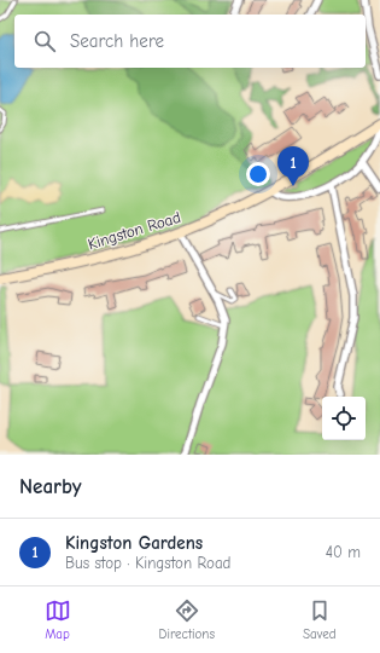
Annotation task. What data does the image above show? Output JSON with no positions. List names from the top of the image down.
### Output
{
  "streets": {
    "main road": ["Kingston Road"]
  },
  "page": {
    "search": "Search here",
    "pins": "1",
    "heading": "Nearby",
    "list": [
      {
        "mark": "1",
        "name": "Kingston Gardens",
        "note": "Bus stop · Kingston Road",
        "value": "40 m"
      }
    ],
    "nav": ["Map", "Directions", "Saved"]
  }
}
